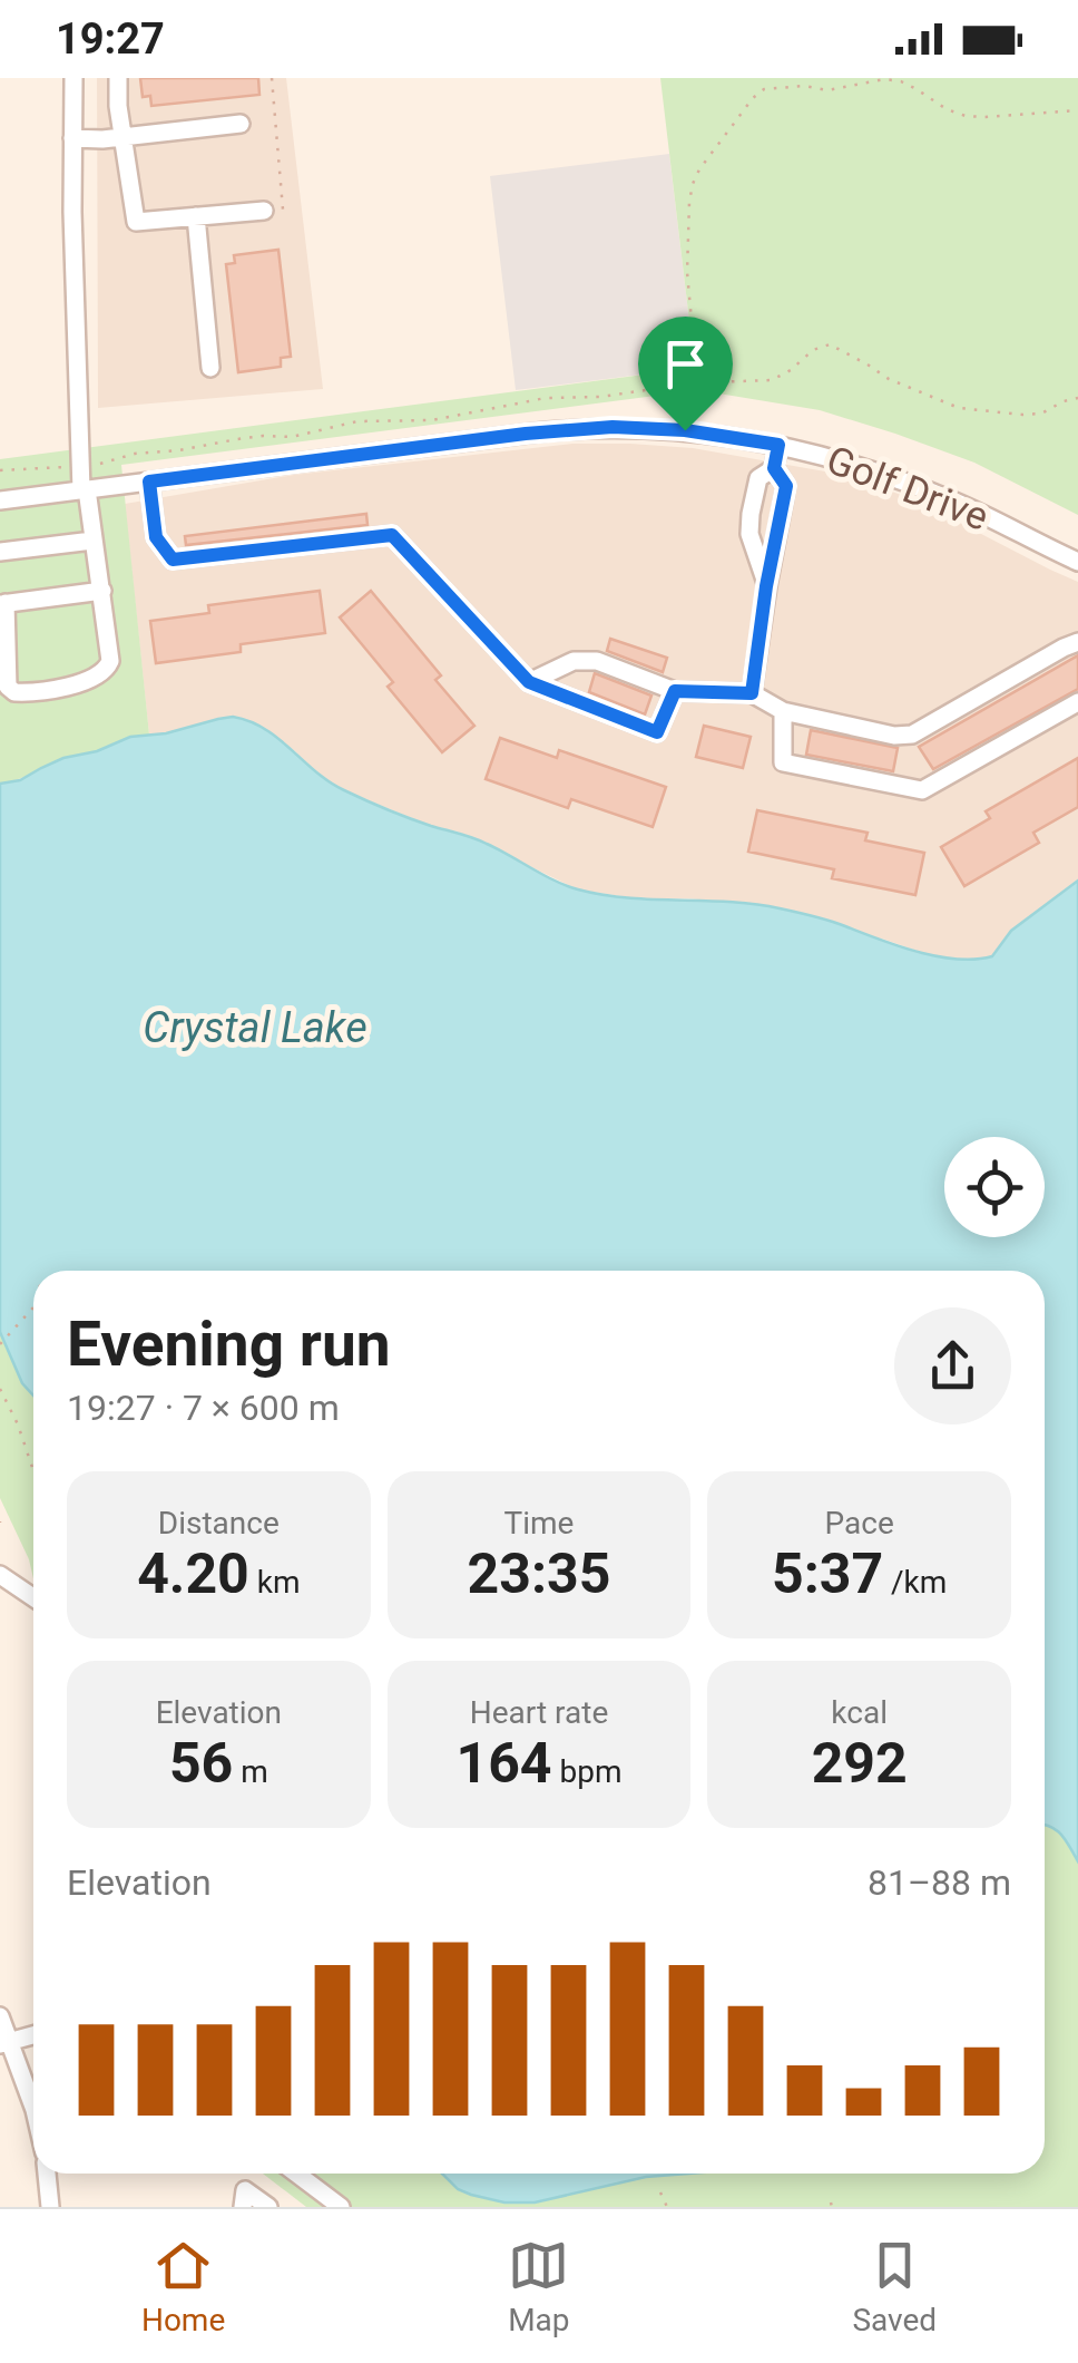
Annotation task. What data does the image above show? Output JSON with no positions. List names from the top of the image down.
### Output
{
  "streets": {
    "street": ["Golf Drive"]
  },
  "water": ["Crystal Lake"],
  "page": {
    "status": "19:27",
    "heading": ["Evening run", "19:27 · 7 × 600 m"],
    "stats": [
      ["Distance", "4.20 km"],
      ["Time", "23:35"],
      ["Pace", "5:37 /km"],
      ["Elevation", "56 m"],
      ["Heart rate", "164 bpm"],
      ["kcal", "292"]
    ],
    "chart": ["Elevation", "81–88 m"],
    "tabs": ["Home", "Map", "Saved"]
  }
}
